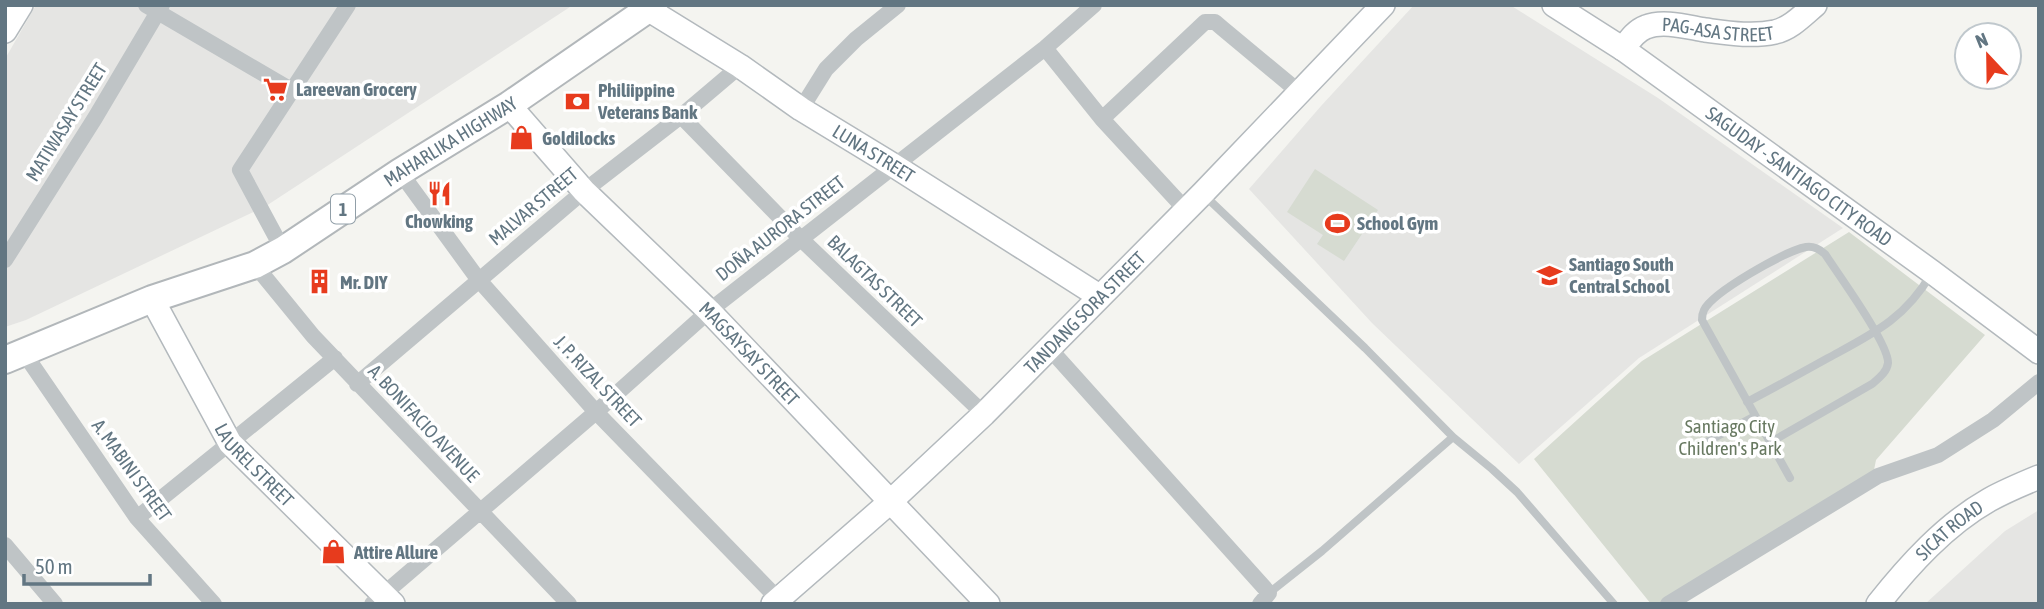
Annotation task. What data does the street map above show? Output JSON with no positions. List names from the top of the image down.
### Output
{
  "streets": {
    "main road": ["MAHARLIKA HIGHWAY", "1"],
    "street": [
      "PAG-ASA STREET",
      "MATIWASAY STREET",
      "LUNA STREET",
      "SAGUDAY - SANTIAGO CITY ROAD",
      "MALVAR STREET",
      "DOÑA AURORA STREET",
      "BALAGTAS STREET",
      "TANDANG SORA STREET",
      "MAGSAYSAY STREET",
      "J. P. RIZAL STREET",
      "A. BONIFACIO AVENUE",
      "LAUREL STREET",
      "A. MABINI STREET",
      "SICAT ROAD"
    ]
  },
  "crossings": [
    ["PAG-ASA STREET", "SAGUDAY - SANTIAGO CITY ROAD"],
    ["MAHARLIKA HIGHWAY", "LUNA STREET"],
    ["MAHARLIKA HIGHWAY", "MAGSAYSAY STREET"],
    ["MAHARLIKA HIGHWAY", "J. P. RIZAL STREET"],
    ["MAHARLIKA HIGHWAY", "A. BONIFACIO AVENUE"],
    ["MAHARLIKA HIGHWAY", "LAUREL STREET"],
    ["MAHARLIKA HIGHWAY", "A. MABINI STREET"],
    ["LUNA STREET", "MALVAR STREET"],
    ["LUNA STREET", "DOÑA AURORA STREET"],
    ["LUNA STREET", "TANDANG SORA STREET"],
    ["MALVAR STREET", "BALAGTAS STREET"],
    ["MALVAR STREET", "MAGSAYSAY STREET"],
    ["MALVAR STREET", "J. P. RIZAL STREET"],
    ["MALVAR STREET", "A. BONIFACIO AVENUE"],
    ["DOÑA AURORA STREET", "BALAGTAS STREET"],
    ["DOÑA AURORA STREET", "MAGSAYSAY STREET"],
    ["DOÑA AURORA STREET", "J. P. RIZAL STREET"],
    ["DOÑA AURORA STREET", "A. BONIFACIO AVENUE"],
    ["DOÑA AURORA STREET", "LAUREL STREET"],
    ["BALAGTAS STREET", "TANDANG SORA STREET"],
    ["TANDANG SORA STREET", "MAGSAYSAY STREET"],
    ["TANDANG SORA STREET", "J. P. RIZAL STREET"]
  ],
  "parks": ["Santiago City Children's Park"],
  "places": {
    "supermarket": ["Lareevan Grocery"],
    "bank": ["Philiippine Veterans Bank"],
    "shop": ["Goldilocks", "Attire Allure"],
    "restaurant": ["Chowking"],
    "sports": ["School Gym"],
    "school or university": ["Santiago South Central School"],
    "building": ["Mr. DIY"]
  },
  "scale_bar": "50 m",
  "north": "top"
}
